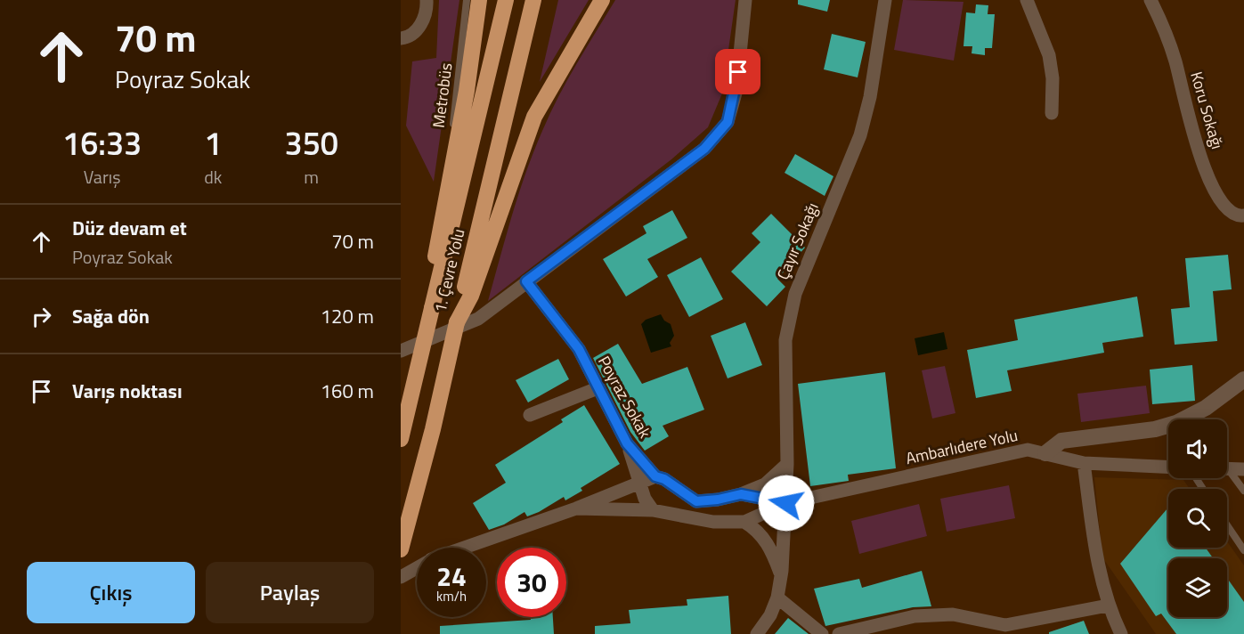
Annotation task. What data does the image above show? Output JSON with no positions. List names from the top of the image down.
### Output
{
  "streets": {
    "highway": ["1. Çevre Yolu"],
    "street": [
      "Koru Sokağı",
      "Çayır Sokağı",
      "Poyraz Sokak",
      "Ambarlıdere Yolu"
    ],
    "lane": ["Metrobüs"]
  },
  "crossings": [
    ["Çayır Sokağı", "Ambarlıdere Yolu"],
    ["Poyraz Sokak", "Ambarlıdere Yolu"]
  ],
  "page": {
    "turn": ["70 m", "Poyraz Sokak"],
    "eta": [
      "16:33",
      "Varış",
      "1",
      "dk",
      "350",
      "m"
    ],
    "list": [
      {
        "name": "Düz devam et",
        "note": "Poyraz Sokak",
        "value": "70 m"
      },
      {
        "name": "Sağa dön",
        "value": "120 m"
      },
      {
        "name": "Varış noktası",
        "value": "160 m"
      }
    ],
    "speed": "24 km/h",
    "limit": "30",
    "buttons": ["Çıkış", "Paylaş"]
  }
}
